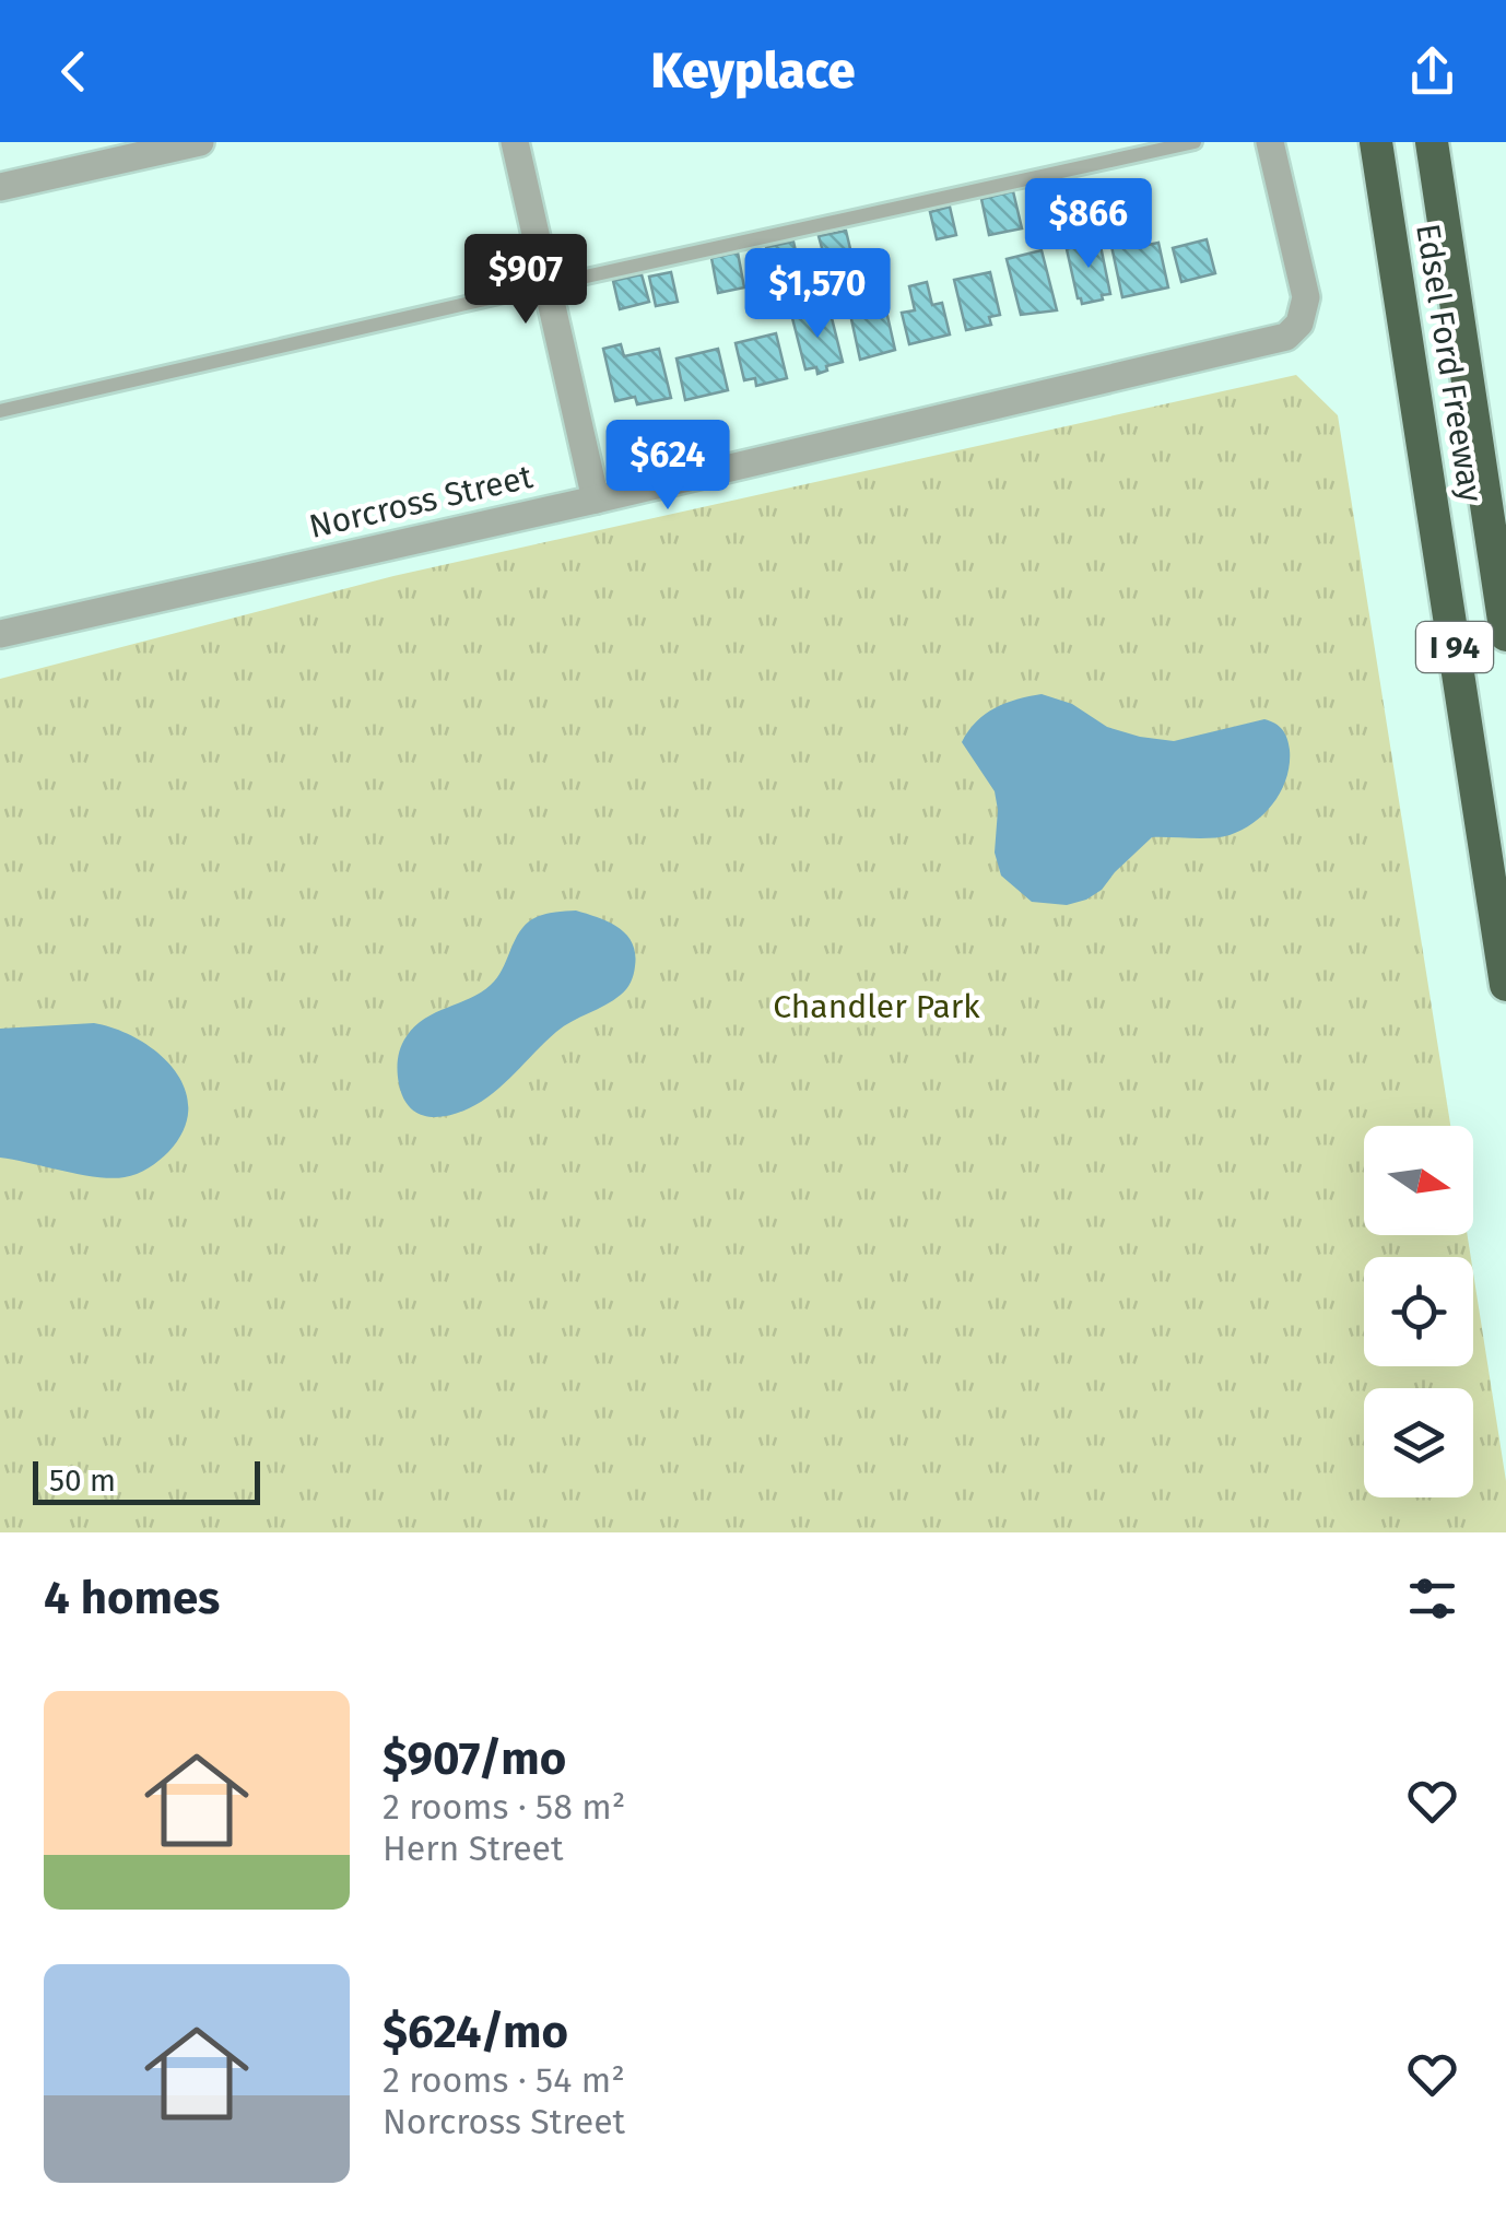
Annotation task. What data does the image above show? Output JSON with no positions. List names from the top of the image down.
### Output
{
  "streets": {
    "highway": ["Edsel Ford Freeway", "I 94"],
    "street": ["Norcross Street"]
  },
  "parks": ["Chandler Park"],
  "scale_bar": "50 m",
  "north": "right",
  "page": {
    "header": "Keyplace",
    "price": [
      "$866",
      "$907",
      "$1,570",
      "$624"
    ],
    "scale": "50 m",
    "heading": "4 homes",
    "list": [
      {
        "name": "$907/mo",
        "note": "2 rooms · 58 m² · Hern Street"
      },
      {
        "name": "$624/mo",
        "note": "2 rooms · 54 m² · Norcross Street"
      }
    ]
  }
}
